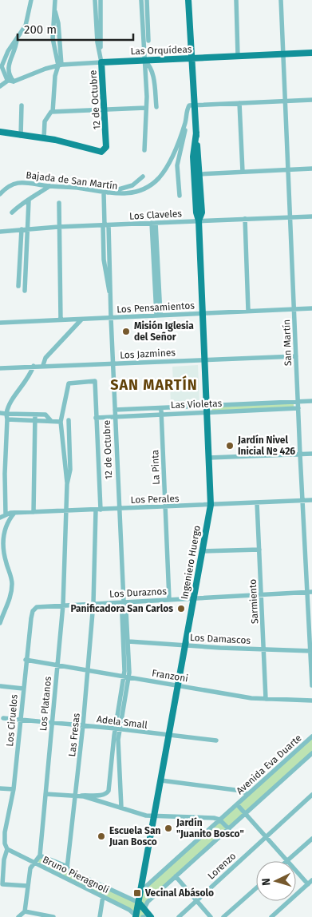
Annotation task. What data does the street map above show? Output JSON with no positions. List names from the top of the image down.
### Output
{
  "streets": {
    "main road": ["Las Orquídeas", "12 de Octubre", "Ingeniero Huergo"],
    "street": [
      "Bajada de San Martín",
      "Los Claveles",
      "Los Pensamientos",
      "San Martín",
      "Los Jazmines",
      "Las Violetas",
      "La Pinta",
      "Los Perales",
      "Los Duraznos",
      "Sarmiento",
      "Los Damascos",
      "Franzoni",
      "Los Platanos",
      "Los Ciruelos",
      "Adela Small",
      "Las Fresas",
      "Avenida Eva Duarte",
      "Lorenzo",
      "Bruno Pieragnoli"
    ]
  },
  "crossings": [
    ["Las Orquídeas", "12 de Octubre"],
    ["Las Orquídeas", "San Martín"],
    ["Las Orquídeas", "Ingeniero Huergo"],
    ["12 de Octubre", "Bajada de San Martín"],
    ["12 de Octubre", "Los Claveles"],
    ["12 de Octubre", "Los Pensamientos"],
    ["12 de Octubre", "Los Jazmines"],
    ["12 de Octubre", "Las Violetas"],
    ["12 de Octubre", "Los Perales"],
    ["12 de Octubre", "Los Duraznos"],
    ["12 de Octubre", "Los Damascos"],
    ["12 de Octubre", "Franzoni"],
    ["12 de Octubre", "Adela Small"],
    ["Bajada de San Martín", "Ingeniero Huergo"],
    ["Los Claveles", "San Martín"],
    ["Los Claveles", "Ingeniero Huergo"],
    ["Los Pensamientos", "San Martín"],
    ["Los Pensamientos", "Ingeniero Huergo"],
    ["San Martín", "Los Jazmines"],
    ["San Martín", "Las Violetas"],
    ["San Martín", "Los Perales"],
    ["San Martín", "Los Duraznos"],
    ["San Martín", "Los Damascos"],
    ["Los Jazmines", "Ingeniero Huergo"],
    ["Las Violetas", "La Pinta"],
    ["Las Violetas", "Ingeniero Huergo"],
    ["Las Violetas", "Las Fresas"],
    ["La Pinta", "Los Perales"],
    ["La Pinta", "Los Duraznos"],
    ["Los Perales", "Ingeniero Huergo"],
    ["Los Perales", "Sarmiento"],
    ["Los Perales", "Los Platanos"],
    ["Los Perales", "Las Fresas"],
    ["Ingeniero Huergo", "Los Duraznos"],
    ["Ingeniero Huergo", "Los Damascos"],
    ["Ingeniero Huergo", "Franzoni"],
    ["Ingeniero Huergo", "Adela Small"],
    ["Ingeniero Huergo", "Avenida Eva Duarte"],
    ["Ingeniero Huergo", "Bruno Pieragnoli"],
    ["Los Duraznos", "Sarmiento"],
    ["Los Duraznos", "Los Platanos"],
    ["Los Duraznos", "Los Ciruelos"],
    ["Los Duraznos", "Las Fresas"],
    ["Sarmiento", "Los Damascos"],
    ["Sarmiento", "Franzoni"],
    ["Franzoni", "Los Platanos"],
    ["Franzoni", "Los Ciruelos"],
    ["Franzoni", "Las Fresas"],
    ["Los Platanos", "Adela Small"],
    ["Los Platanos", "Las Fresas"],
    ["Los Platanos", "Bruno Pieragnoli"],
    ["Los Ciruelos", "Adela Small"],
    ["Los Ciruelos", "Bruno Pieragnoli"],
    ["Adela Small", "Las Fresas"],
    ["Las Fresas", "Bruno Pieragnoli"]
  ],
  "districts": ["SAN MARTÍN"],
  "places": {
    "other": [
      "Misión Iglesia del Señor",
      "Jardín Nivel Inicial Nº 426",
      "Panificadora San Carlos",
      "Jardín \"Juanito Bosco\"",
      "Escuela San Juan Bosco"
    ],
    "transit": ["Vecinal Abásolo"]
  },
  "scale_bar": "200 m",
  "north": "left"
}
